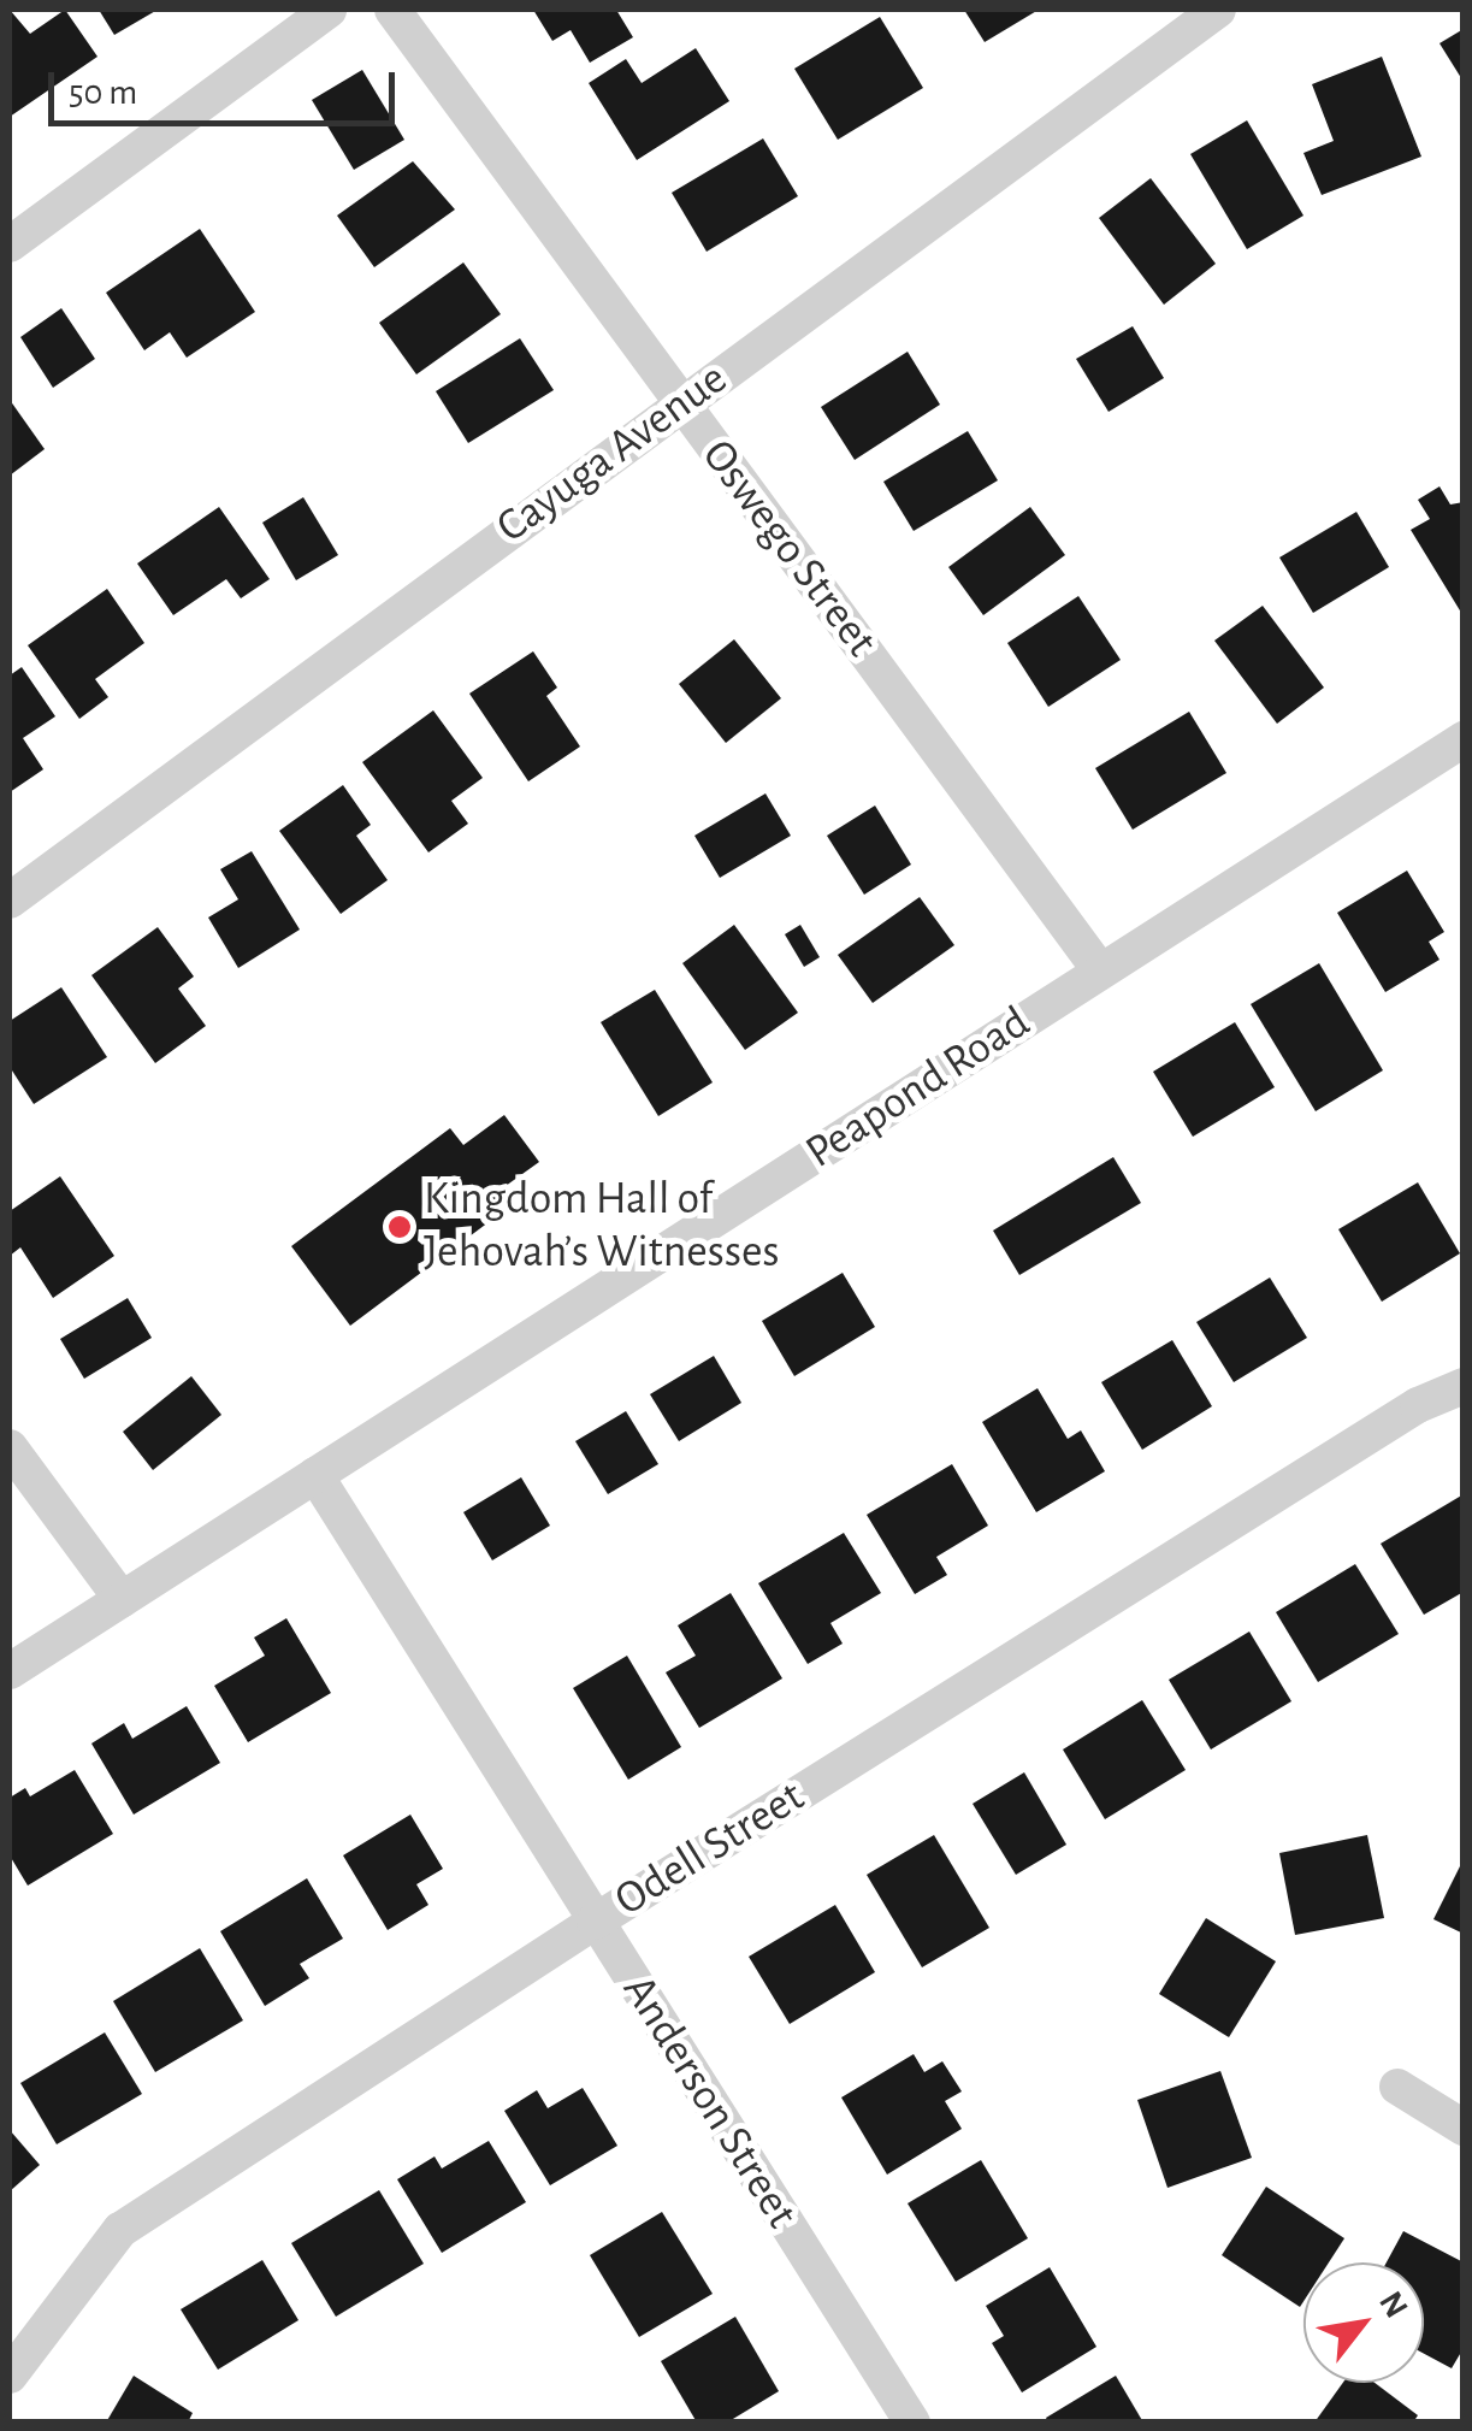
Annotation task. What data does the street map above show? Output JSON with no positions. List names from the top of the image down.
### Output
{
  "streets": {
    "street": [
      "Cayuga Avenue",
      "Oswego Street",
      "Peapond Road",
      "Odell Street",
      "Anderson Street"
    ]
  },
  "crossings": [
    ["Cayuga Avenue", "Oswego Street"],
    ["Oswego Street", "Peapond Road"],
    ["Peapond Road", "Anderson Street"],
    ["Odell Street", "Anderson Street"]
  ],
  "places": ["Kingdom Hall of Jehovah’s Witnesses"],
  "scale_bar": "50 m",
  "north": "top right"
}
